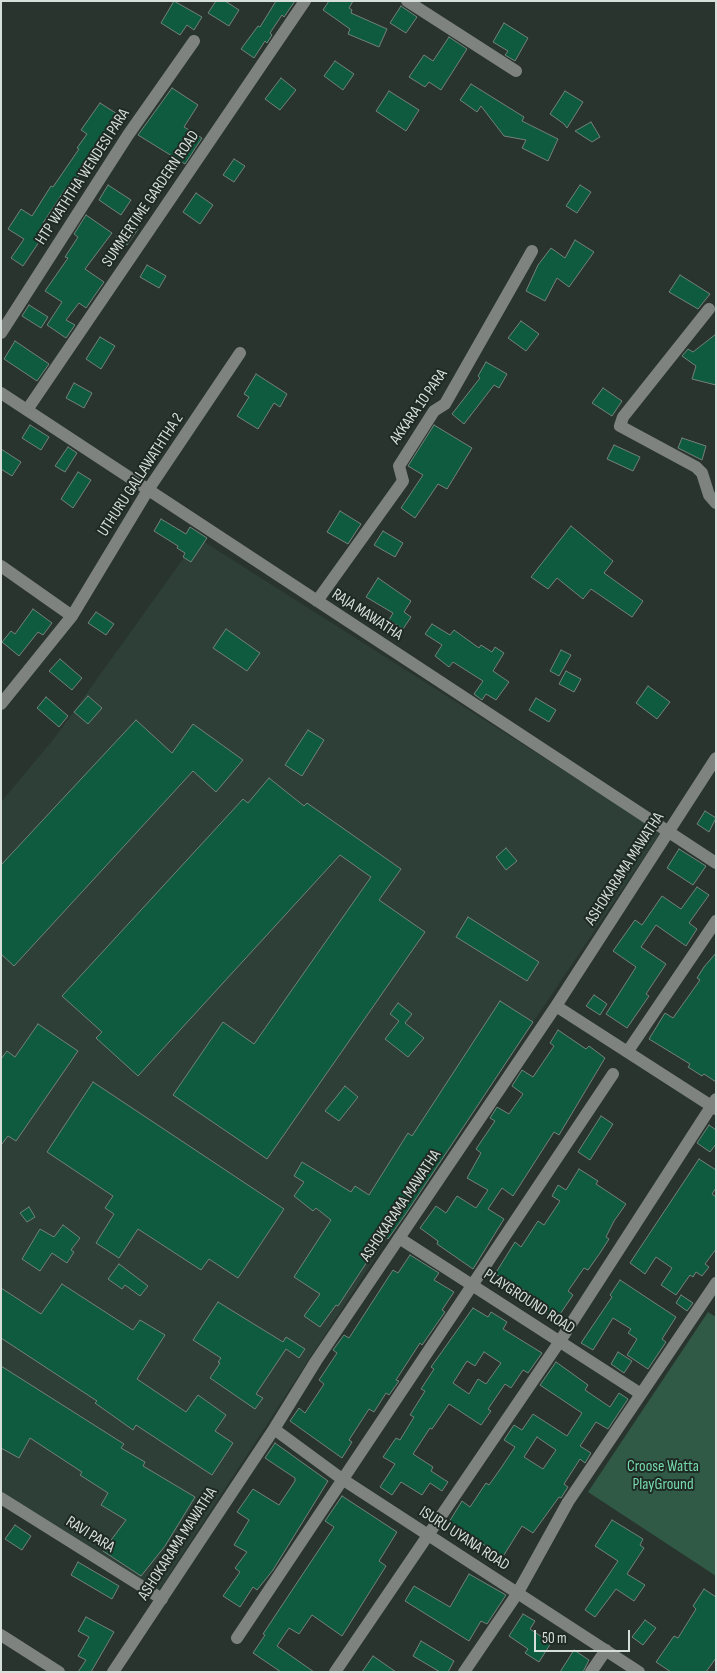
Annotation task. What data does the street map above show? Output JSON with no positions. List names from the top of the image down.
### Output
{
  "streets": {
    "street": [
      "HTP WATHTHA WENDESI PARA",
      "SUMMERTIME GARDERN ROAD",
      "AKKARA 10 PARA",
      "UTHURU GALLAWATHTHA 2",
      "RAJA MAWATHA",
      "ASHOKARAMA MAWATHA",
      "PLAYGROUND ROAD",
      "RAVI PARA",
      "ISURU UYANA ROAD"
    ]
  },
  "crossings": [
    ["SUMMERTIME GARDERN ROAD", "RAJA MAWATHA"],
    ["AKKARA 10 PARA", "RAJA MAWATHA"],
    ["UTHURU GALLAWATHTHA 2", "RAJA MAWATHA"],
    ["RAJA MAWATHA", "ASHOKARAMA MAWATHA"],
    ["ASHOKARAMA MAWATHA", "PLAYGROUND ROAD"],
    ["ASHOKARAMA MAWATHA", "RAVI PARA"],
    ["ASHOKARAMA MAWATHA", "ISURU UYANA ROAD"]
  ],
  "parks": ["Croose Watta PlayGround"],
  "scale_bar": "50 m"
}
